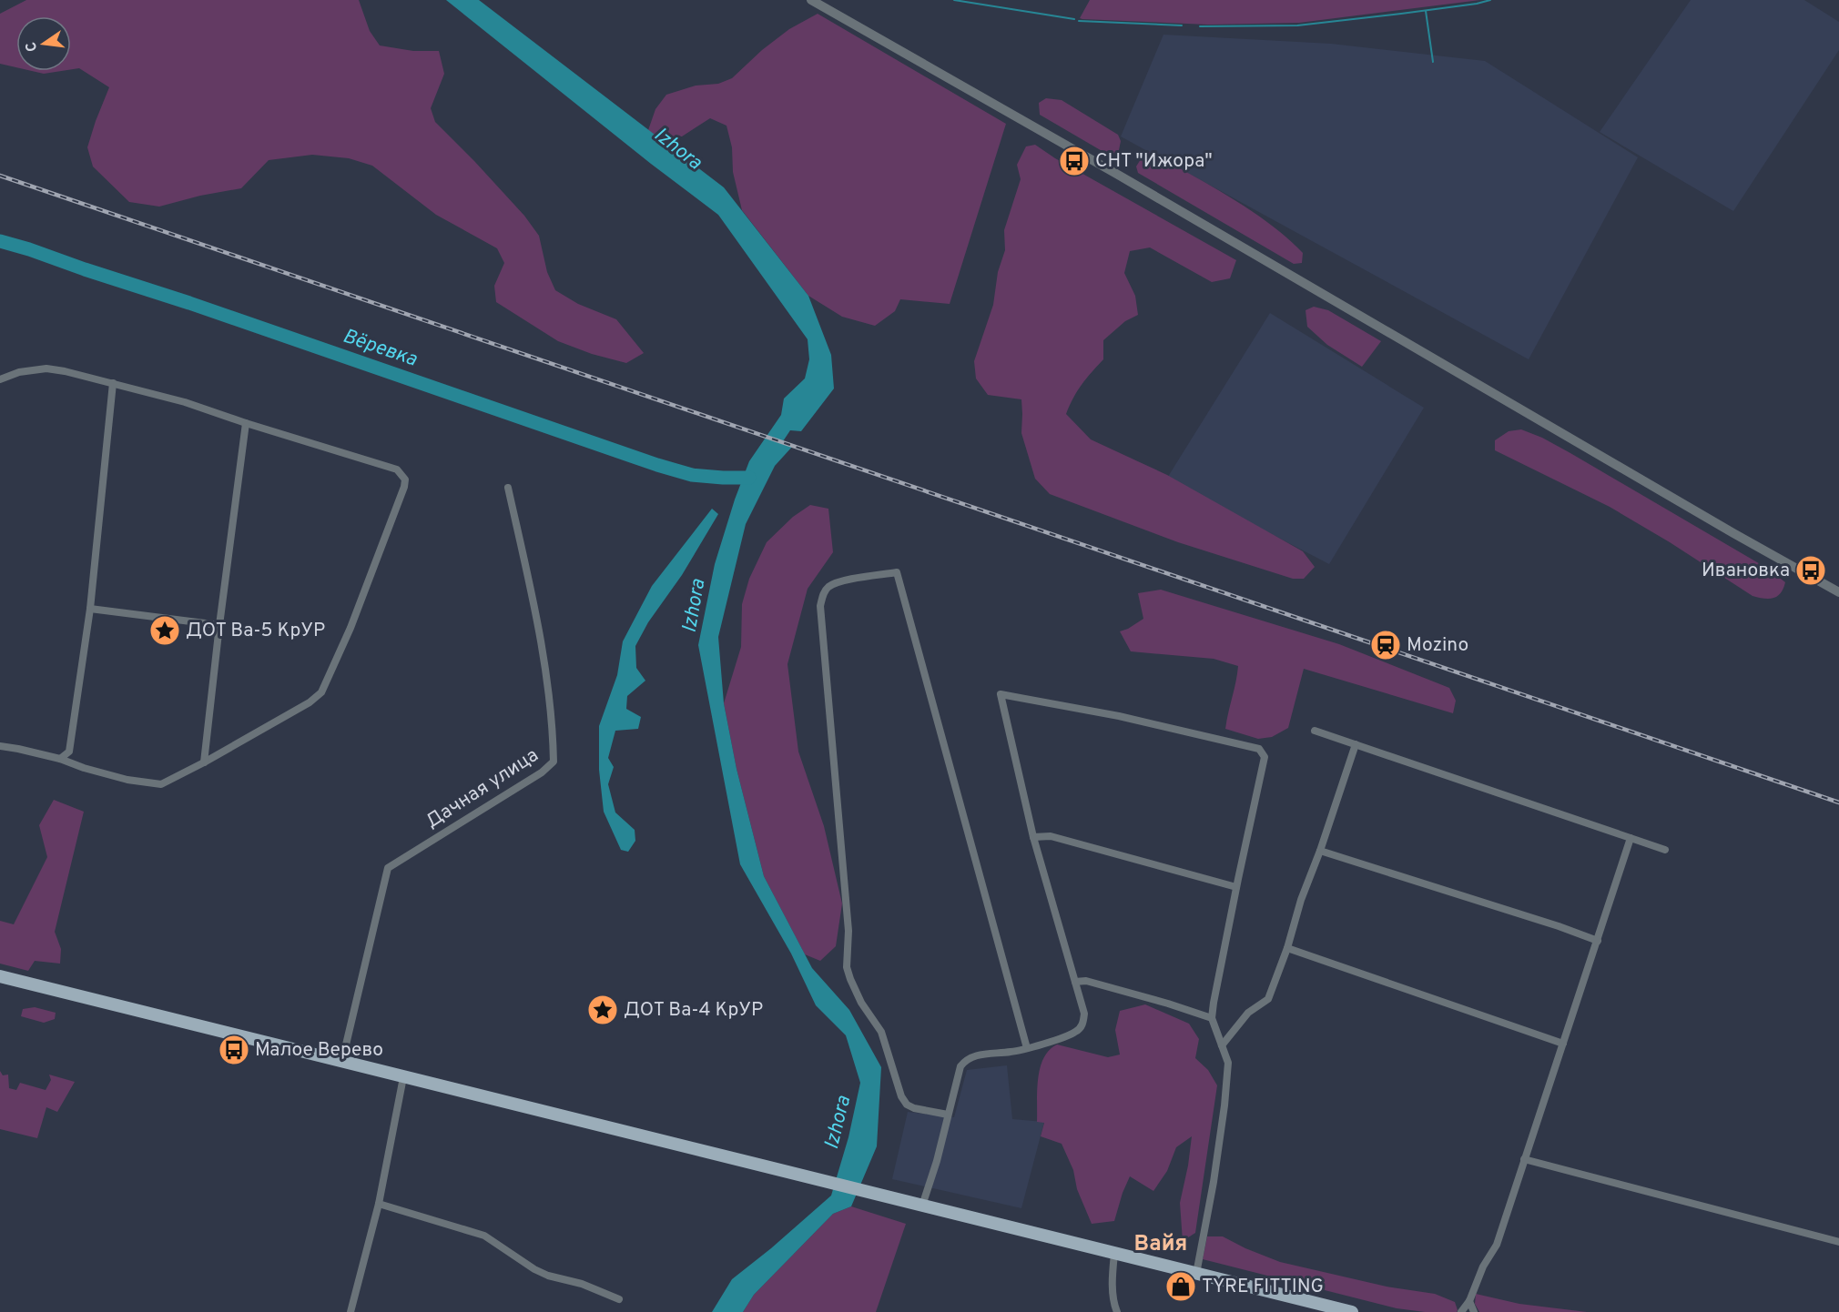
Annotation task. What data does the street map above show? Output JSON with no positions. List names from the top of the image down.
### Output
{
  "streets": {
    "street": ["Дачная улица"]
  },
  "districts": ["Вайя"],
  "water": ["Izhora", "Вёревка"],
  "places": {
    "bus stop": ["СНТ \"Ижора\"", "Ивановка", "Малое Верево"],
    "place": ["ДОТ Ва-5 КрУР", "ДОТ Ва-4 КрУР"],
    "station": ["Mozino"],
    "shop": ["TYRE FITTING"]
  },
  "north": "left"
}
